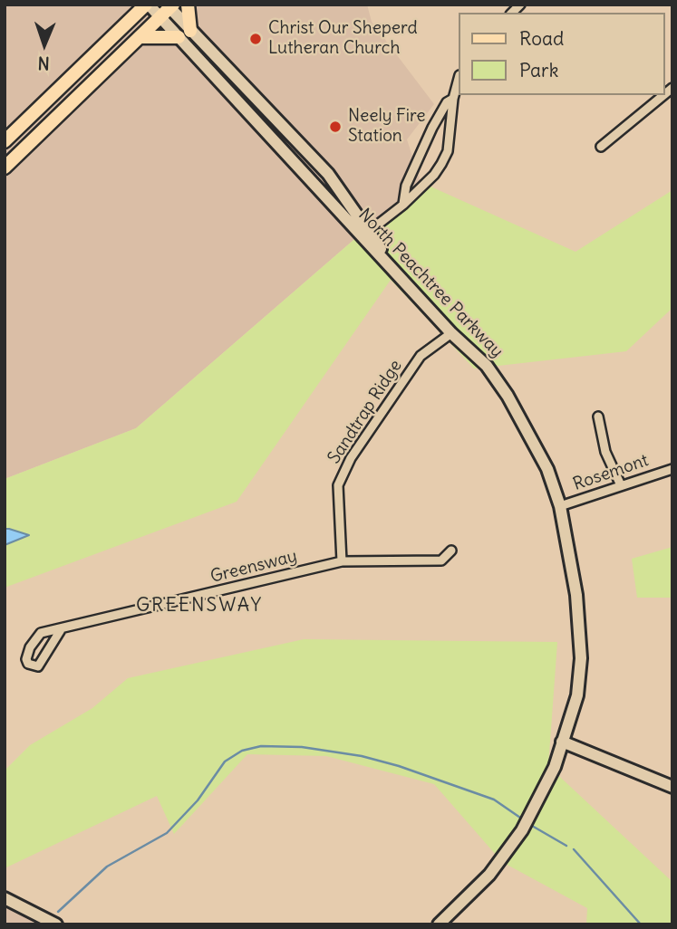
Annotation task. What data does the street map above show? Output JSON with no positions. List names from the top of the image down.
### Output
{
  "streets": {
    "street": [
      "North Peachtree Parkway",
      "Sandtrap Ridge",
      "Rosemont",
      "Greensway"
    ]
  },
  "crossings": [
    ["North Peachtree Parkway", "Sandtrap Ridge"],
    ["North Peachtree Parkway", "Rosemont"],
    ["Sandtrap Ridge", "Greensway"]
  ],
  "districts": ["GREENSWAY"],
  "places": ["Christ Our Sheperd Lutheran Church", "Neely Fire Station"],
  "legend": ["Road", "Park"],
  "north": "bottom"
}
